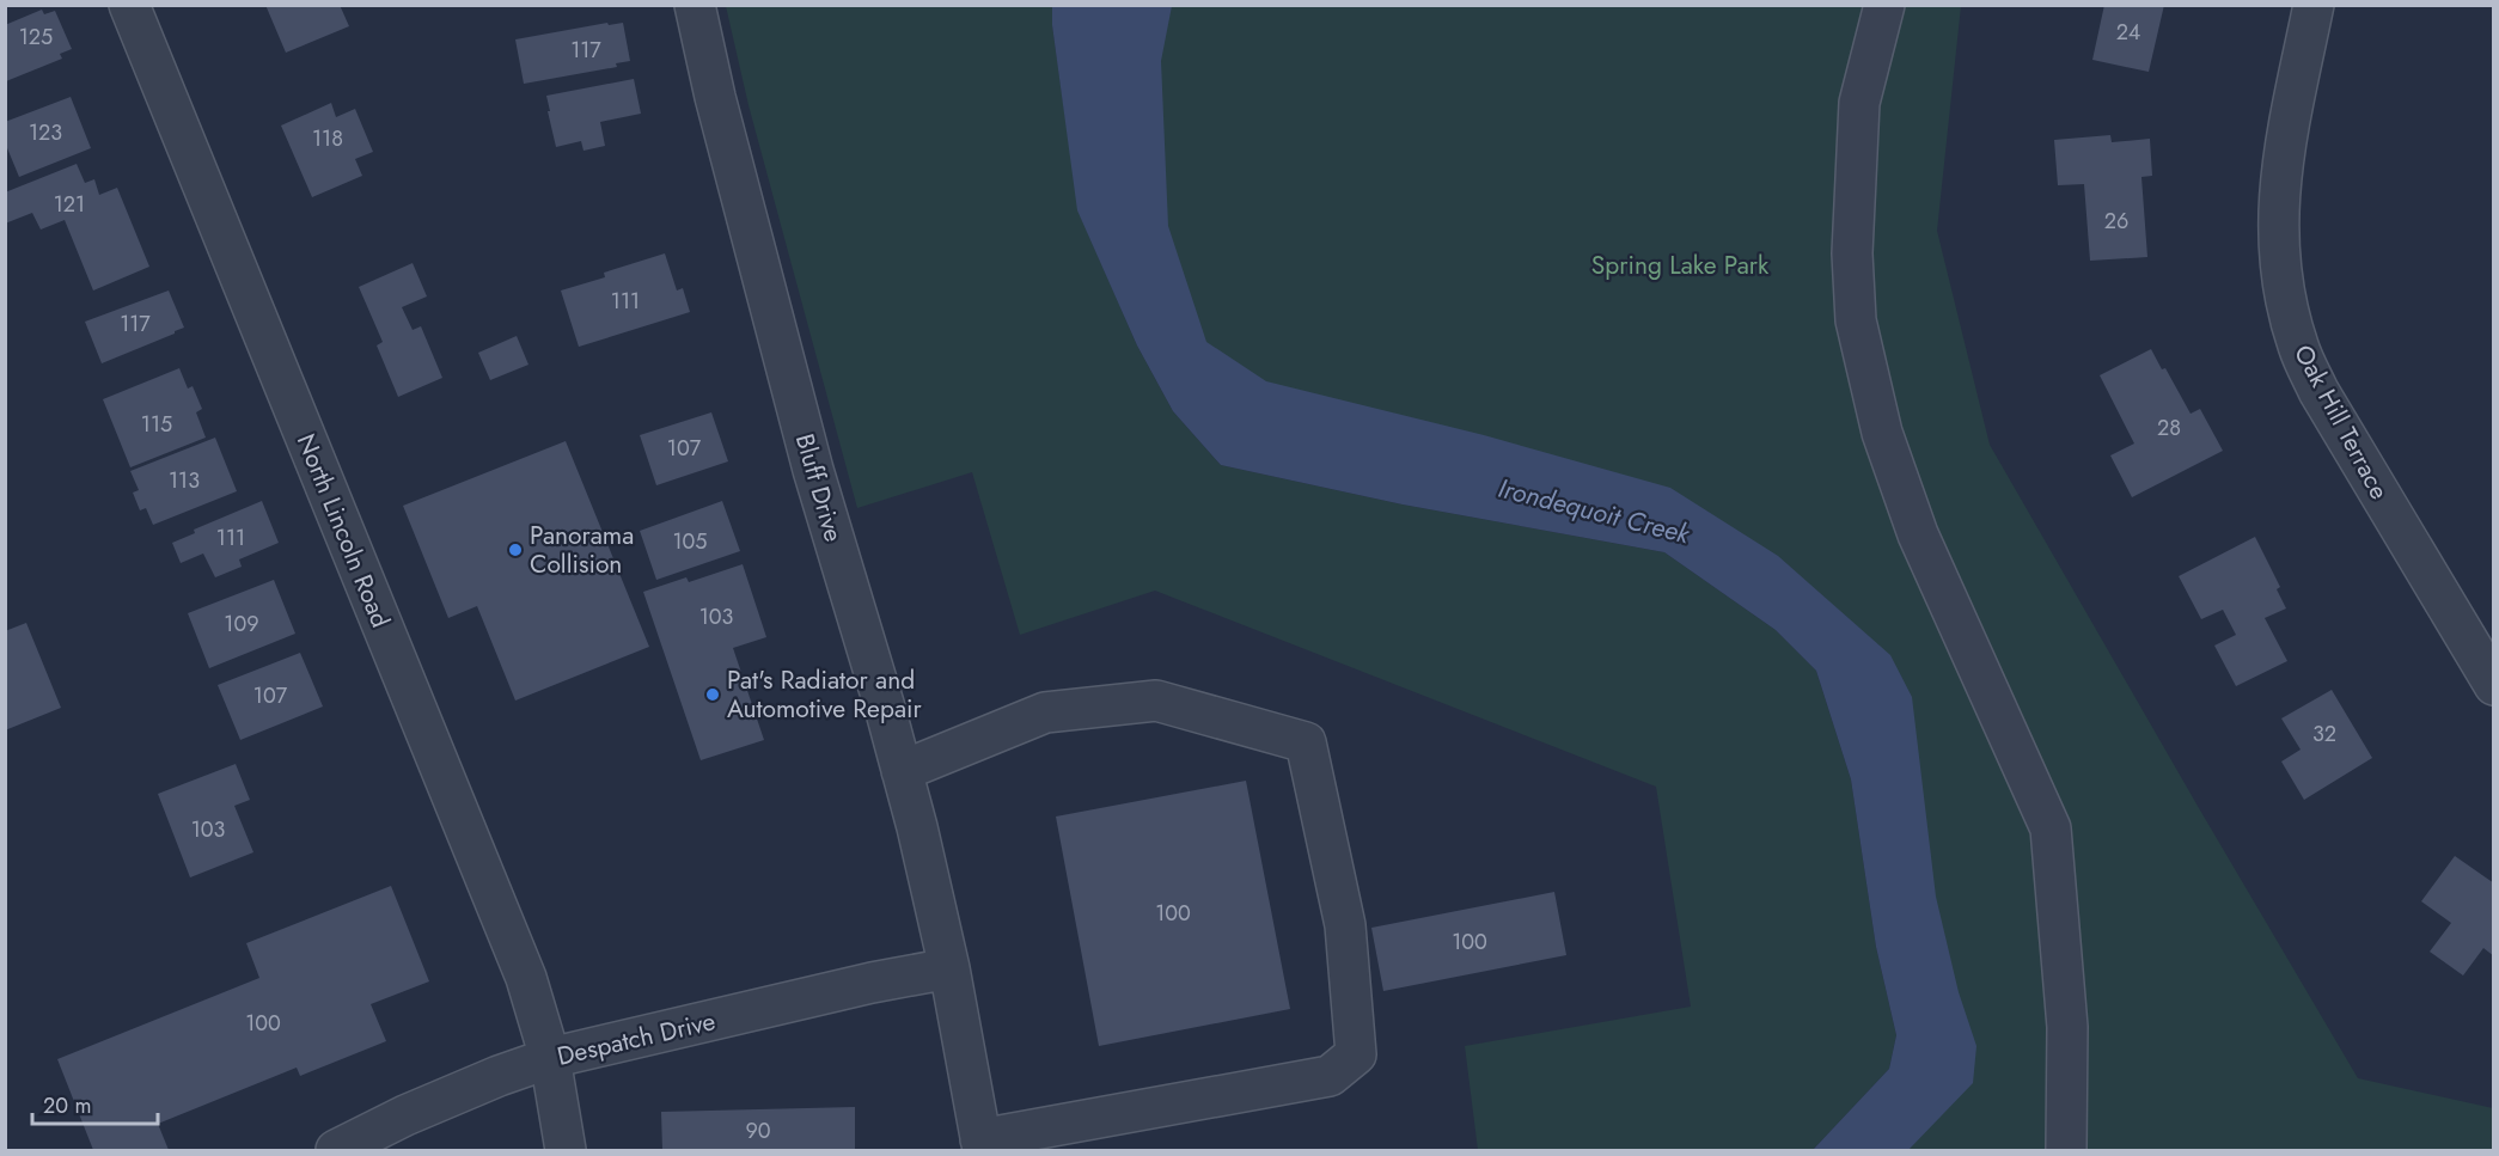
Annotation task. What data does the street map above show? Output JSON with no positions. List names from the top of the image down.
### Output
{
  "streets": {
    "street": [
      "Oak Hill Terrace",
      "Bluff Drive",
      "North Lincoln Road",
      "Despatch Drive"
    ]
  },
  "crossings": [
    ["Bluff Drive", "Despatch Drive"],
    ["North Lincoln Road", "Despatch Drive"]
  ],
  "water": ["Irondequoit Creek"],
  "parks": ["Spring Lake Park"],
  "places": ["Panorama Collision", "Pat's Radiator and Automotive Repair"],
  "house_numbers": [
    "24",
    "125",
    "117",
    "123",
    "118",
    "121",
    "26",
    "111",
    "117",
    "115",
    "28",
    "107",
    "113",
    "111",
    "105",
    "103",
    "109",
    "107",
    "32",
    "103",
    "100",
    "100",
    "100",
    "90"
  ],
  "scale_bar": "20 m"
}
